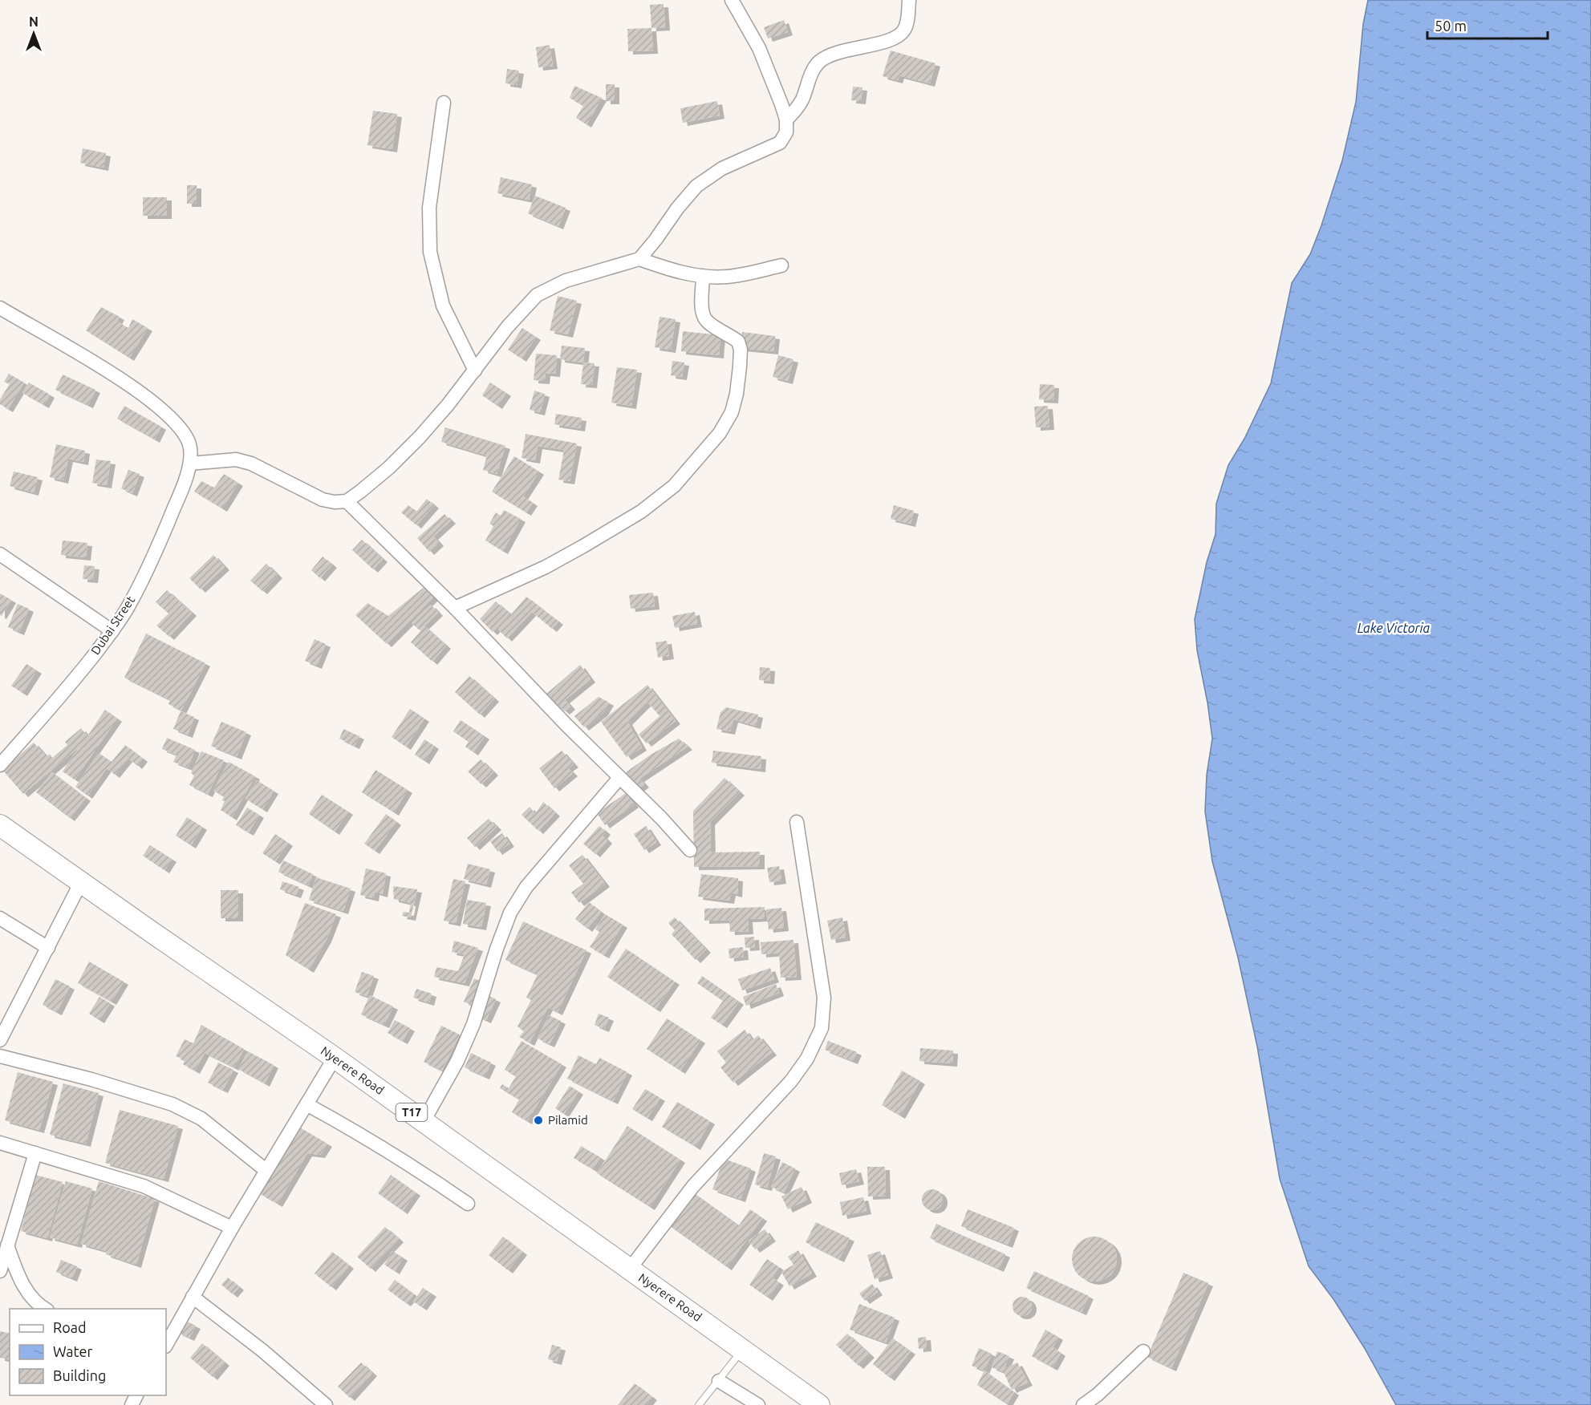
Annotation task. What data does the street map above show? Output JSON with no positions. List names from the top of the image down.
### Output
{
  "streets": {
    "main road": ["Nyerere Road", "T17"],
    "street": ["Dubai Street"]
  },
  "water": ["Lake Victoria"],
  "places": ["Pilamid"],
  "legend": ["Road", "Water", "Building"],
  "scale_bar": "50 m",
  "north": "top"
}
